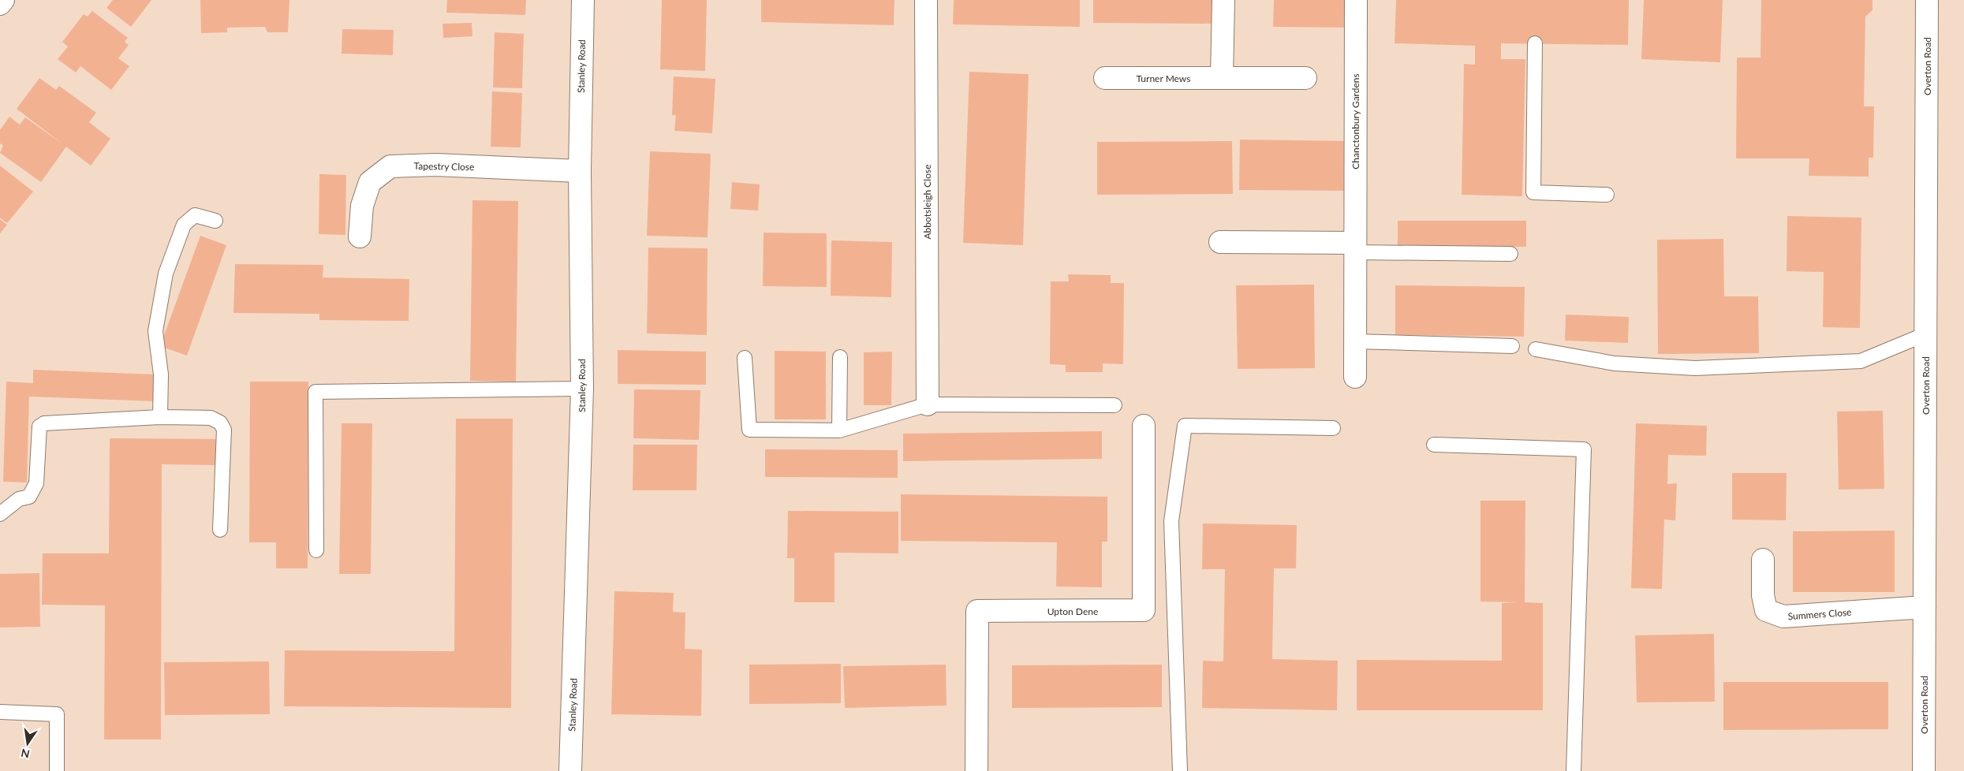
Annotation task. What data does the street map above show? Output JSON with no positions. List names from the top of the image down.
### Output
{
  "streets": {
    "street": [
      "Stanley Road",
      "Overton Road",
      "Turner Mews",
      "Chanctonbury Gardens",
      "Tapestry Close",
      "Abbotsleigh Close",
      "Upton Dene",
      "Summers Close"
    ]
  },
  "crossings": [
    ["Stanley Road", "Tapestry Close"],
    ["Overton Road", "Summers Close"]
  ],
  "north": "bottom"
}
